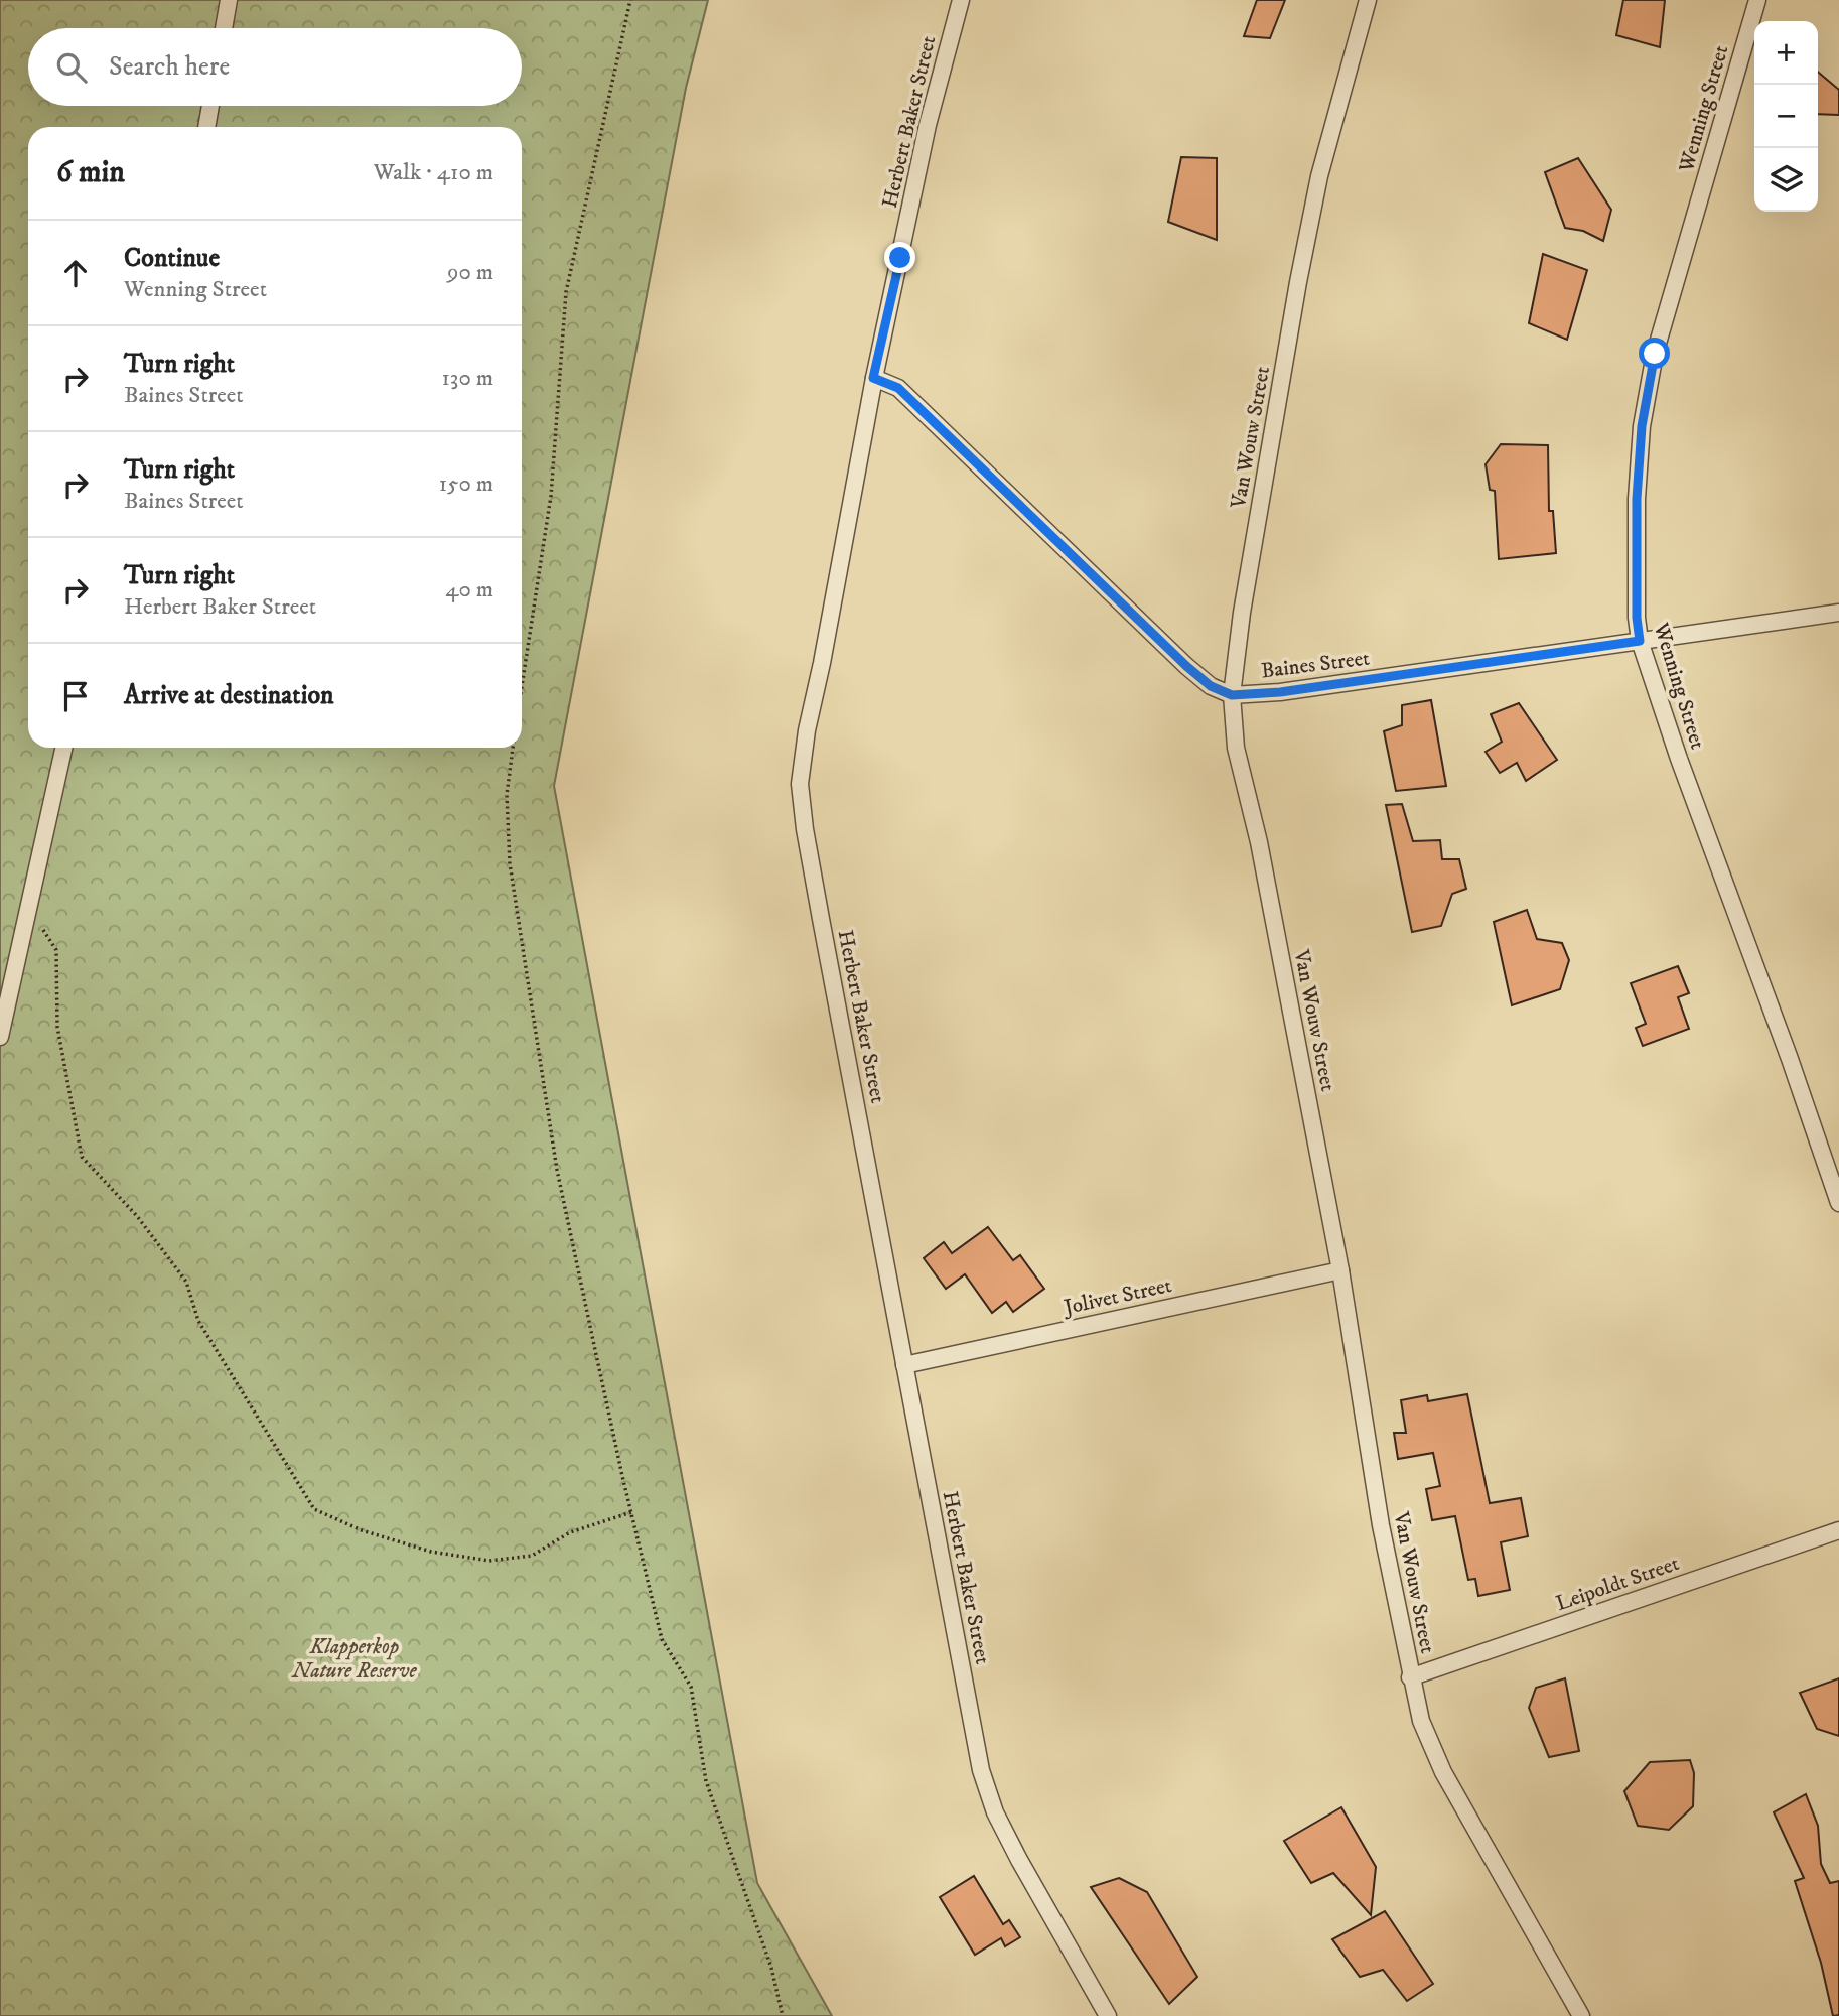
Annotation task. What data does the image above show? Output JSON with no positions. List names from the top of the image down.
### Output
{
  "streets": {
    "street": [
      "Wenning Street",
      "Herbert Baker Street",
      "Van Wouw Street",
      "Baines Street",
      "Jolivet Street",
      "Leipoldt Street"
    ]
  },
  "crossings": [
    ["Wenning Street", "Baines Street"],
    ["Herbert Baker Street", "Jolivet Street"],
    ["Van Wouw Street", "Baines Street"],
    ["Van Wouw Street", "Jolivet Street"],
    ["Van Wouw Street", "Leipoldt Street"]
  ],
  "parks": ["Klapperkop Nature Reserve"],
  "page": {
    "map_buttons": ["+", "−"],
    "search": "Search here",
    "heading": ["6 min", "Walk · 410 m"],
    "list": [
      ["Continue", "Wenning Street", "90 m"],
      ["Turn right", "Baines Street", "130 m"],
      ["Turn right", "Baines Street", "150 m"],
      ["Turn right", "Herbert Baker Street", "40 m"],
      "Arrive at destination"
    ]
  }
}
